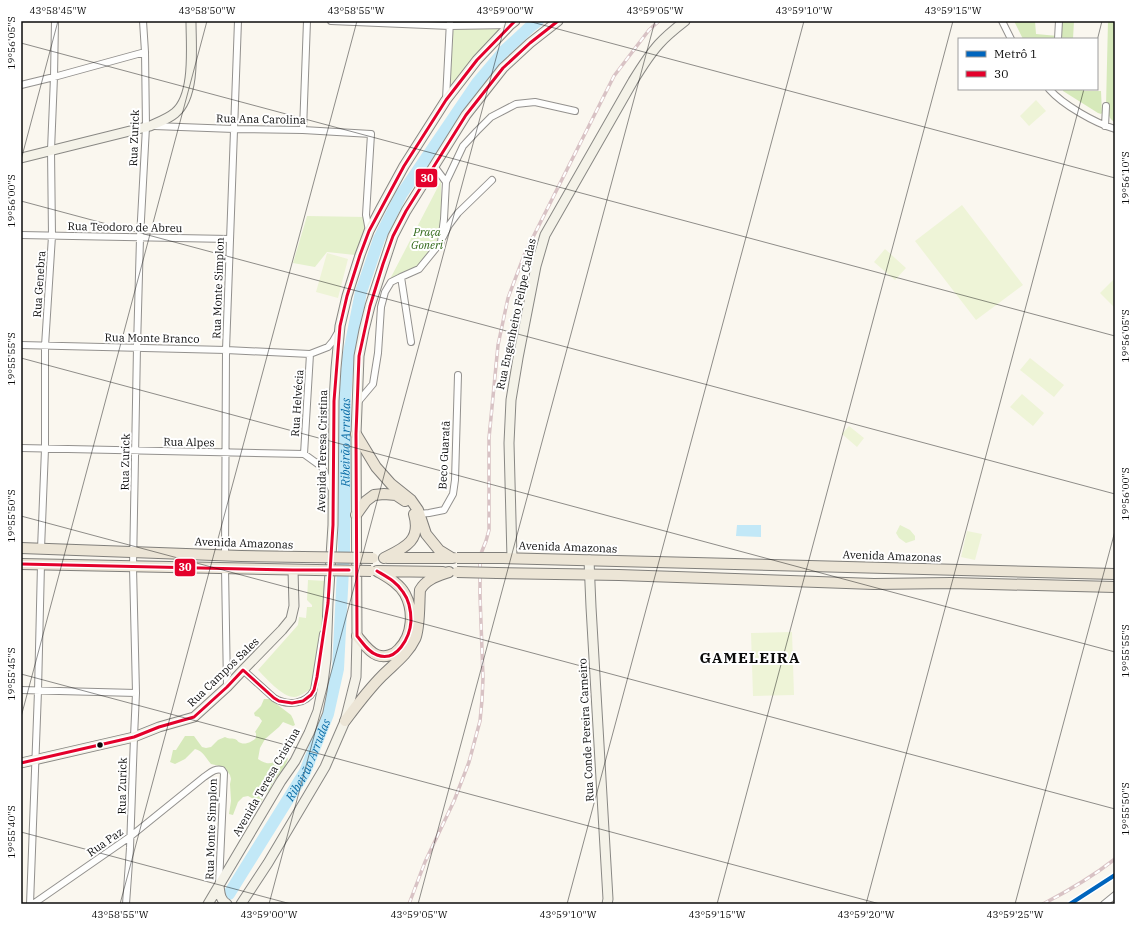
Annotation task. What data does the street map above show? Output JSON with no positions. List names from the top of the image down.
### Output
{
  "streets": {
    "main road": [
      "Rua Engenheiro Felipe Caldas",
      "Avenida Teresa Cristina",
      "Avenida Amazonas",
      "Rua Campos Sales",
      "Rua Conde Pereira Carneiro"
    ],
    "street": [
      "Rua Ana Carolina",
      "Rua Zurick",
      "Rua Teodoro de Abreu",
      "Rua Genebra",
      "Rua Monte Simplon",
      "Rua Monte Branco",
      "Rua Helvécia",
      "Rua Alpes",
      "Beco Guaratã",
      "Rua Paz"
    ]
  },
  "crossings": [
    ["Rua Ana Carolina", "Rua Zurick"],
    ["Rua Ana Carolina", "Rua Monte Simplon"],
    ["Rua Ana Carolina", "Avenida Teresa Cristina"],
    ["Rua Zurick", "Rua Teodoro de Abreu"],
    ["Rua Zurick", "Rua Monte Branco"],
    ["Rua Zurick", "Rua Alpes"],
    ["Rua Zurick", "Avenida Amazonas"],
    ["Rua Zurick", "Rua Campos Sales"],
    ["Rua Zurick", "Rua Paz"],
    ["Rua Teodoro de Abreu", "Rua Genebra"],
    ["Rua Teodoro de Abreu", "Rua Monte Simplon"],
    ["Rua Genebra", "Rua Monte Branco"],
    ["Rua Genebra", "Rua Alpes"],
    ["Rua Genebra", "Avenida Amazonas"],
    ["Rua Monte Simplon", "Rua Monte Branco"],
    ["Rua Monte Simplon", "Rua Alpes"],
    ["Rua Monte Simplon", "Avenida Teresa Cristina"],
    ["Rua Monte Simplon", "Avenida Amazonas"],
    ["Rua Monte Simplon", "Rua Paz"],
    ["Rua Engenheiro Felipe Caldas", "Avenida Amazonas"],
    ["Rua Monte Branco", "Rua Helvécia"],
    ["Rua Monte Branco", "Avenida Teresa Cristina"],
    ["Rua Helvécia", "Rua Alpes"],
    ["Avenida Amazonas", "Rua Conde Pereira Carneiro"]
  ],
  "districts": ["GAMELEIRA"],
  "water": ["Ribeirão Arrudas"],
  "parks": ["Praça Goneri"],
  "lines": ["transit line 30", "metro line 1"],
  "legend": ["Metrô 1", "30"],
  "coordinates": [
    "43°58'45\"W",
    "43°58'50\"W",
    "43°58'55\"W",
    "43°59'00\"W",
    "43°59'05\"W",
    "43°59'10\"W",
    "43°59'15\"W",
    "19°56'05\"S",
    "19°56'10\"S",
    "19°56'00\"S",
    "19°55'55\"S",
    "19°55'50\"S",
    "19°55'45\"S",
    "19°55'40\"S",
    "43°59'20\"W",
    "43°59'25\"W"
  ]
}
